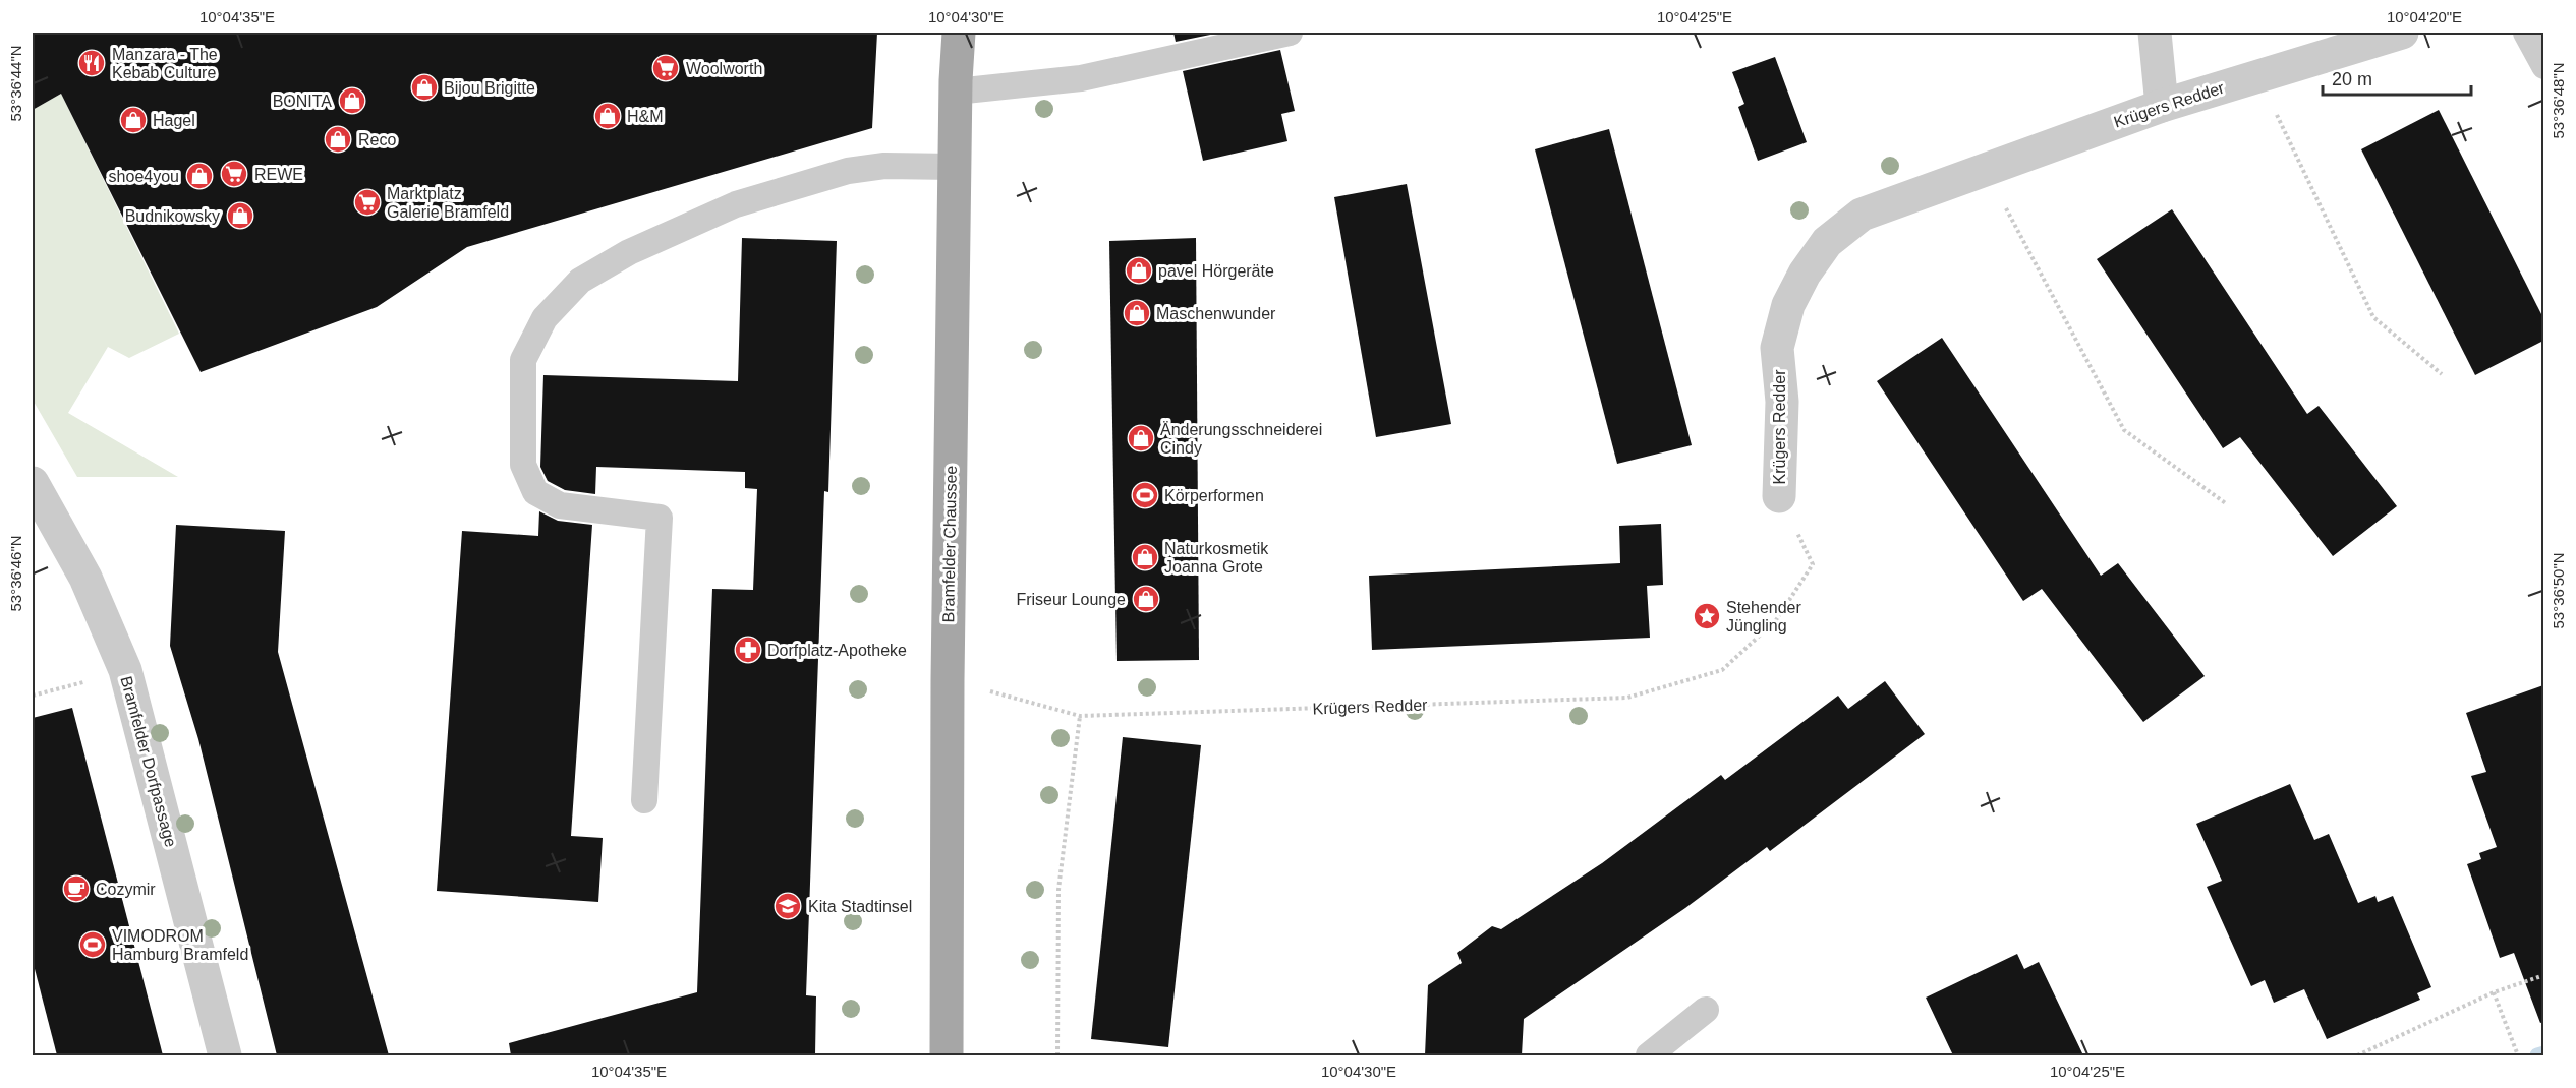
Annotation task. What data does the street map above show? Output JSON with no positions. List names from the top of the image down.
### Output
{
  "streets": {
    "main road": ["Bramfelder Chaussee"],
    "street": ["Krügers Redder", "Bramfelder Dorfpassage"]
  },
  "crossings": [
    ["Krügers Redder", "Bramfelder Chaussee"]
  ],
  "places": {
    "restaurant": ["Manzara - The Kebab Culture"],
    "supermarket": ["Woolworth", "REWE", "Marktplatz Galerie Bramfeld"],
    "shop": [
      "Bijou Brigitte",
      "BONITA",
      "H&M",
      "Hagel",
      "Reco",
      "shoe4you",
      "Budnikowsky",
      "pavel Hörgeräte",
      "Maschenwunder",
      "Änderungsschneiderei Cindy",
      "Naturkosmetik Joanna Grote",
      "Friseur Lounge"
    ],
    "sports": ["Körperformen", "VIMODROM Hamburg Bramfeld"],
    "place": ["Stehender Jüngling"],
    "pharmacy": ["Dorfplatz-Apotheke"],
    "cafe": ["Cozymir"],
    "school or university": ["Kita Stadtinsel"]
  },
  "scale_bar": "20 m",
  "coordinates": [
    "10°04'35\"E",
    "10°04'30\"E",
    "10°04'25\"E",
    "10°04'20\"E",
    "53°36'44\"N",
    "53°36'48\"N",
    "53°36'46\"N",
    "53°36'50\"N"
  ]
}
